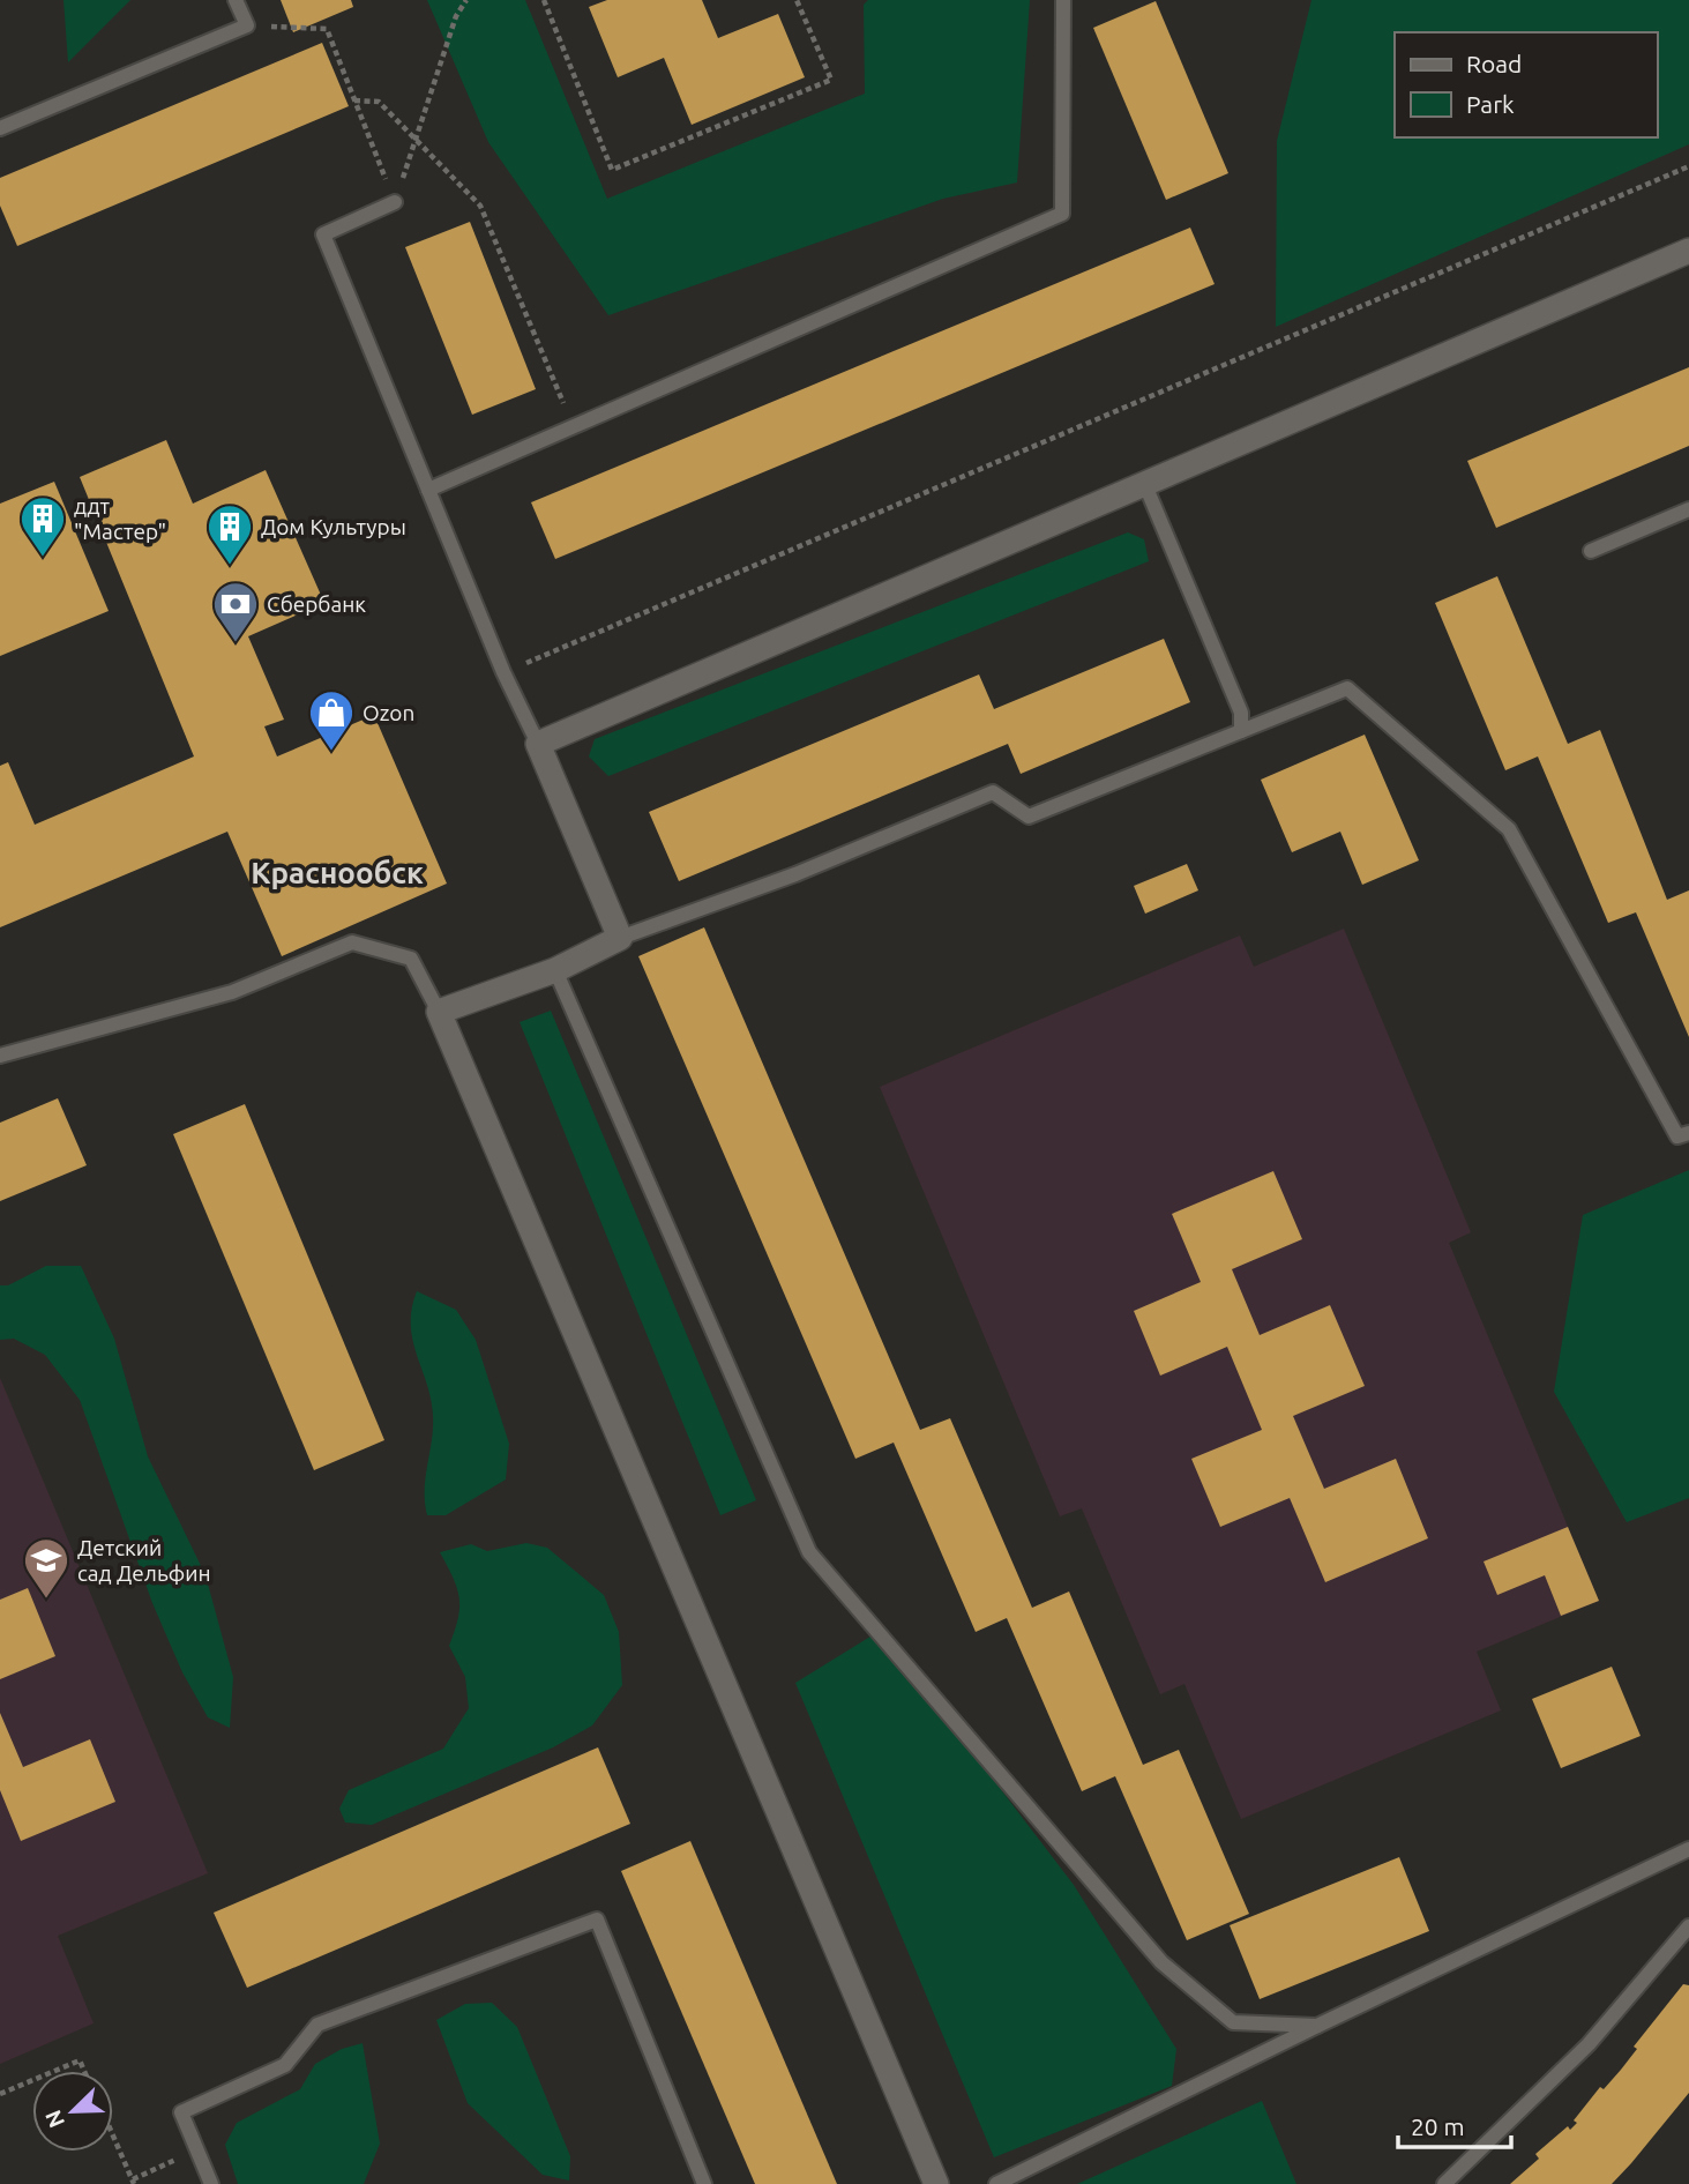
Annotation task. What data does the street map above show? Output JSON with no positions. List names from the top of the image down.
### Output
{
  "districts": ["Краснообск"],
  "places": {
    "building": ["ддт \"Мастер\"", "Дом Культуры"],
    "bank": ["Сбербанк"],
    "shop": ["Ozon"],
    "school or university": ["Детский сад Дельфин"]
  },
  "legend": ["Road", "Park"],
  "scale_bar": "20 m",
  "north": "bottom left"
}
